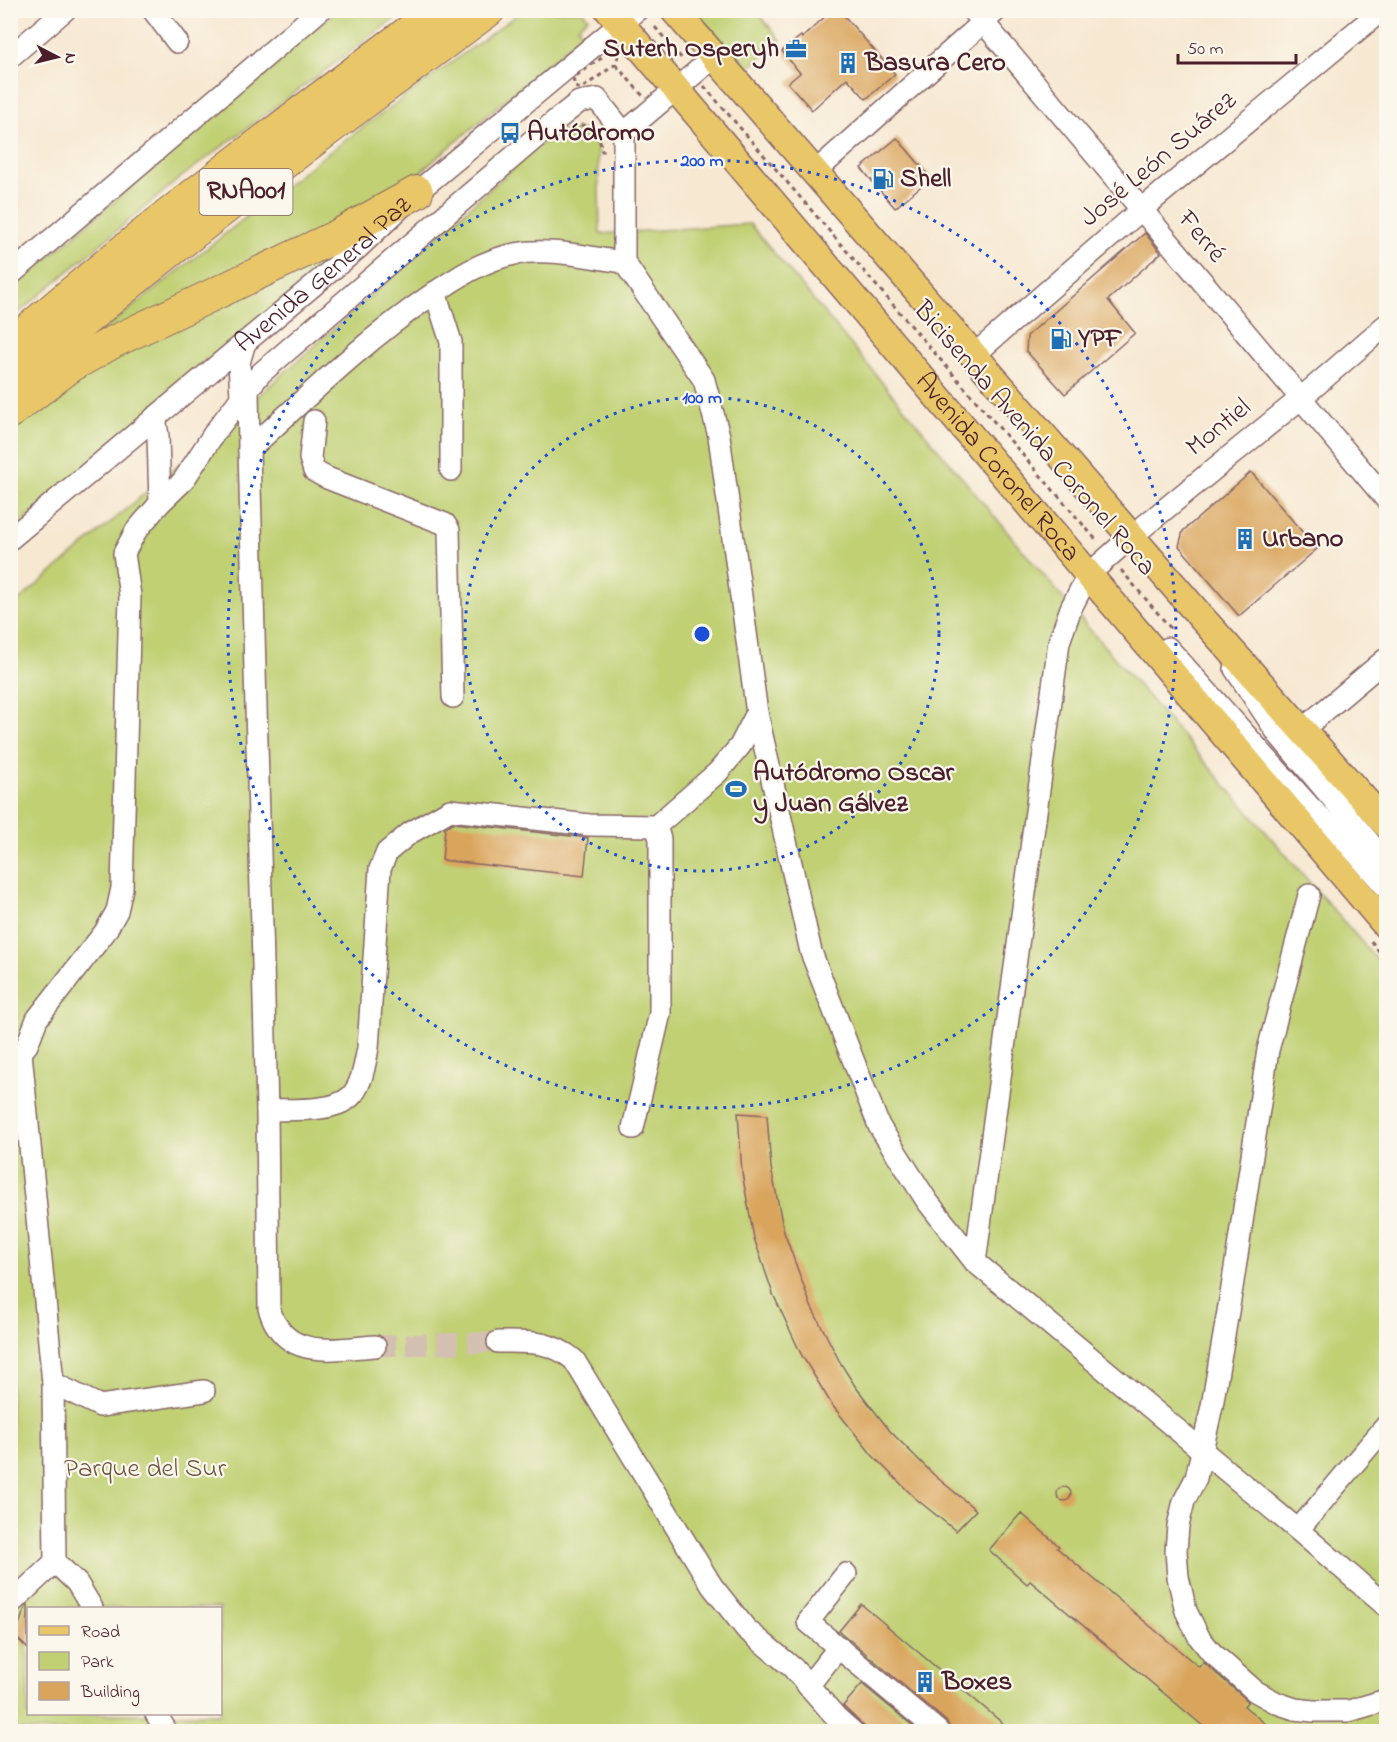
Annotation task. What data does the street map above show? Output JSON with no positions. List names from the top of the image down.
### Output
{
  "streets": {
    "highway": ["RNA001"],
    "main road": ["Avenida Coronel Roca"],
    "street": [
      "José León Suárez",
      "Ferré",
      "Avenida General Paz",
      "Montiel"
    ],
    "path": ["Bicisenda Avenida Coronel Roca"]
  },
  "crossings": [
    ["José León Suárez", "Ferré"],
    ["José León Suárez", "Avenida Coronel Roca"],
    ["Ferré", "Montiel"],
    ["Avenida General Paz", "Avenida Coronel Roca"],
    ["Montiel", "Bicisenda Avenida Coronel Roca"],
    ["Montiel", "Avenida Coronel Roca"],
    ["Bicisenda Avenida Coronel Roca", "Avenida Coronel Roca"]
  ],
  "parks": ["Parque del Sur"],
  "places": {
    "office": ["Suterh Osperyh"],
    "building": ["Basura Cero", "Urbano", "Boxes"],
    "bus stop": ["Autódromo"],
    "fuel station": ["Shell", "YPF"],
    "sports": ["Autódromo Oscar y Juan Gálvez"]
  },
  "legend": ["Road", "Park", "Building"],
  "scale_bar": "50 m",
  "north": "right",
  "rings": ["200 m", "100 m"]
}
